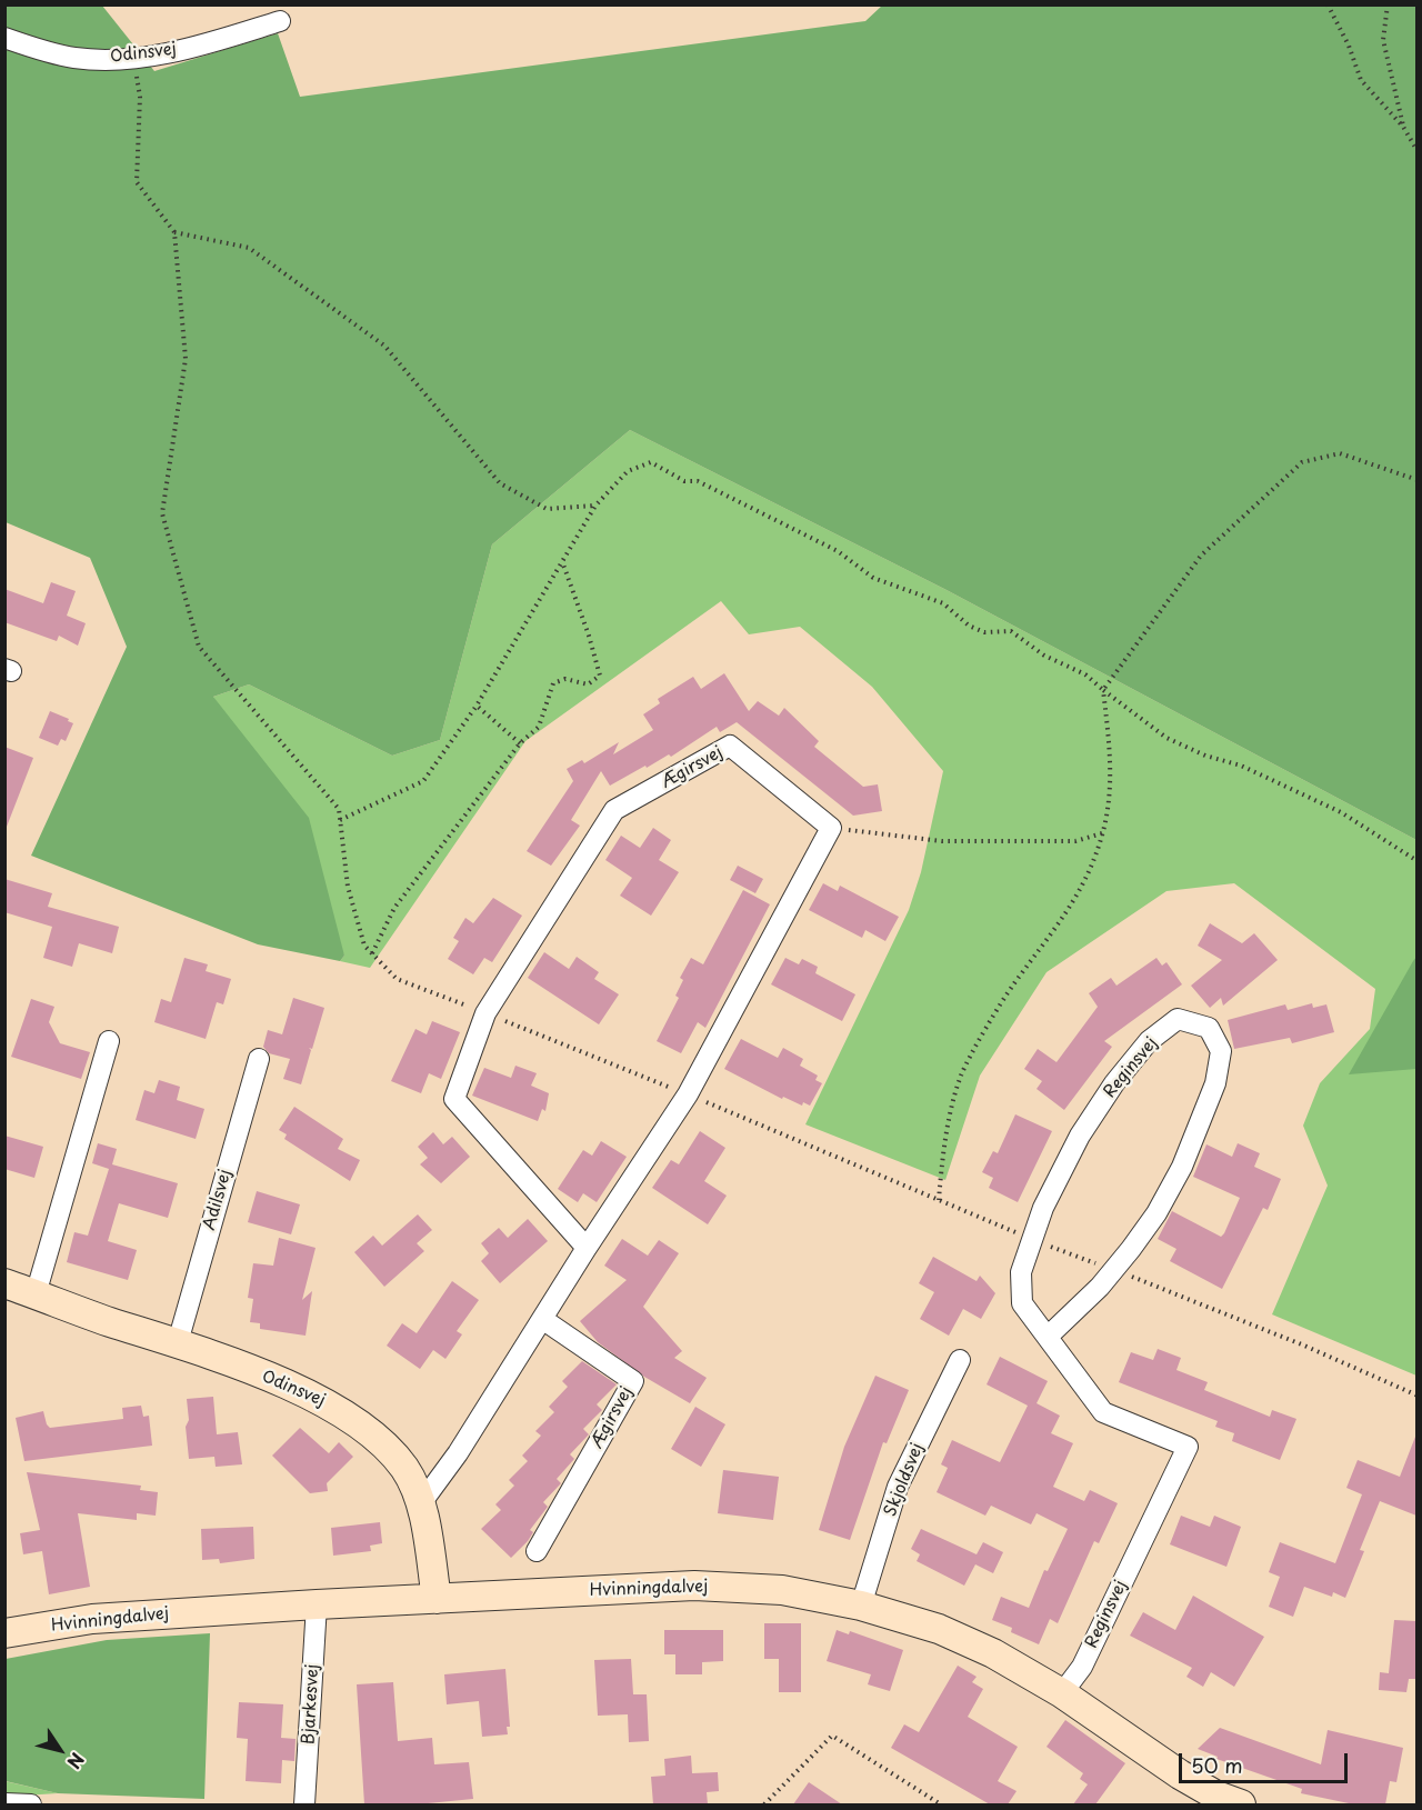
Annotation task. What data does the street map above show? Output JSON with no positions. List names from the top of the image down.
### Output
{
  "streets": {
    "street": [
      "Odinsvej",
      "Ægirsvej",
      "Reginsvej",
      "Adilsvej",
      "Skjoldsvej",
      "Hvinningdalvej",
      "Bjarkesvej"
    ]
  },
  "crossings": [
    ["Odinsvej", "Adilsvej"],
    ["Odinsvej", "Hvinningdalvej"],
    ["Reginsvej", "Hvinningdalvej"],
    ["Skjoldsvej", "Hvinningdalvej"],
    ["Hvinningdalvej", "Bjarkesvej"]
  ],
  "scale_bar": "50 m",
  "north": "bottom right"
}
